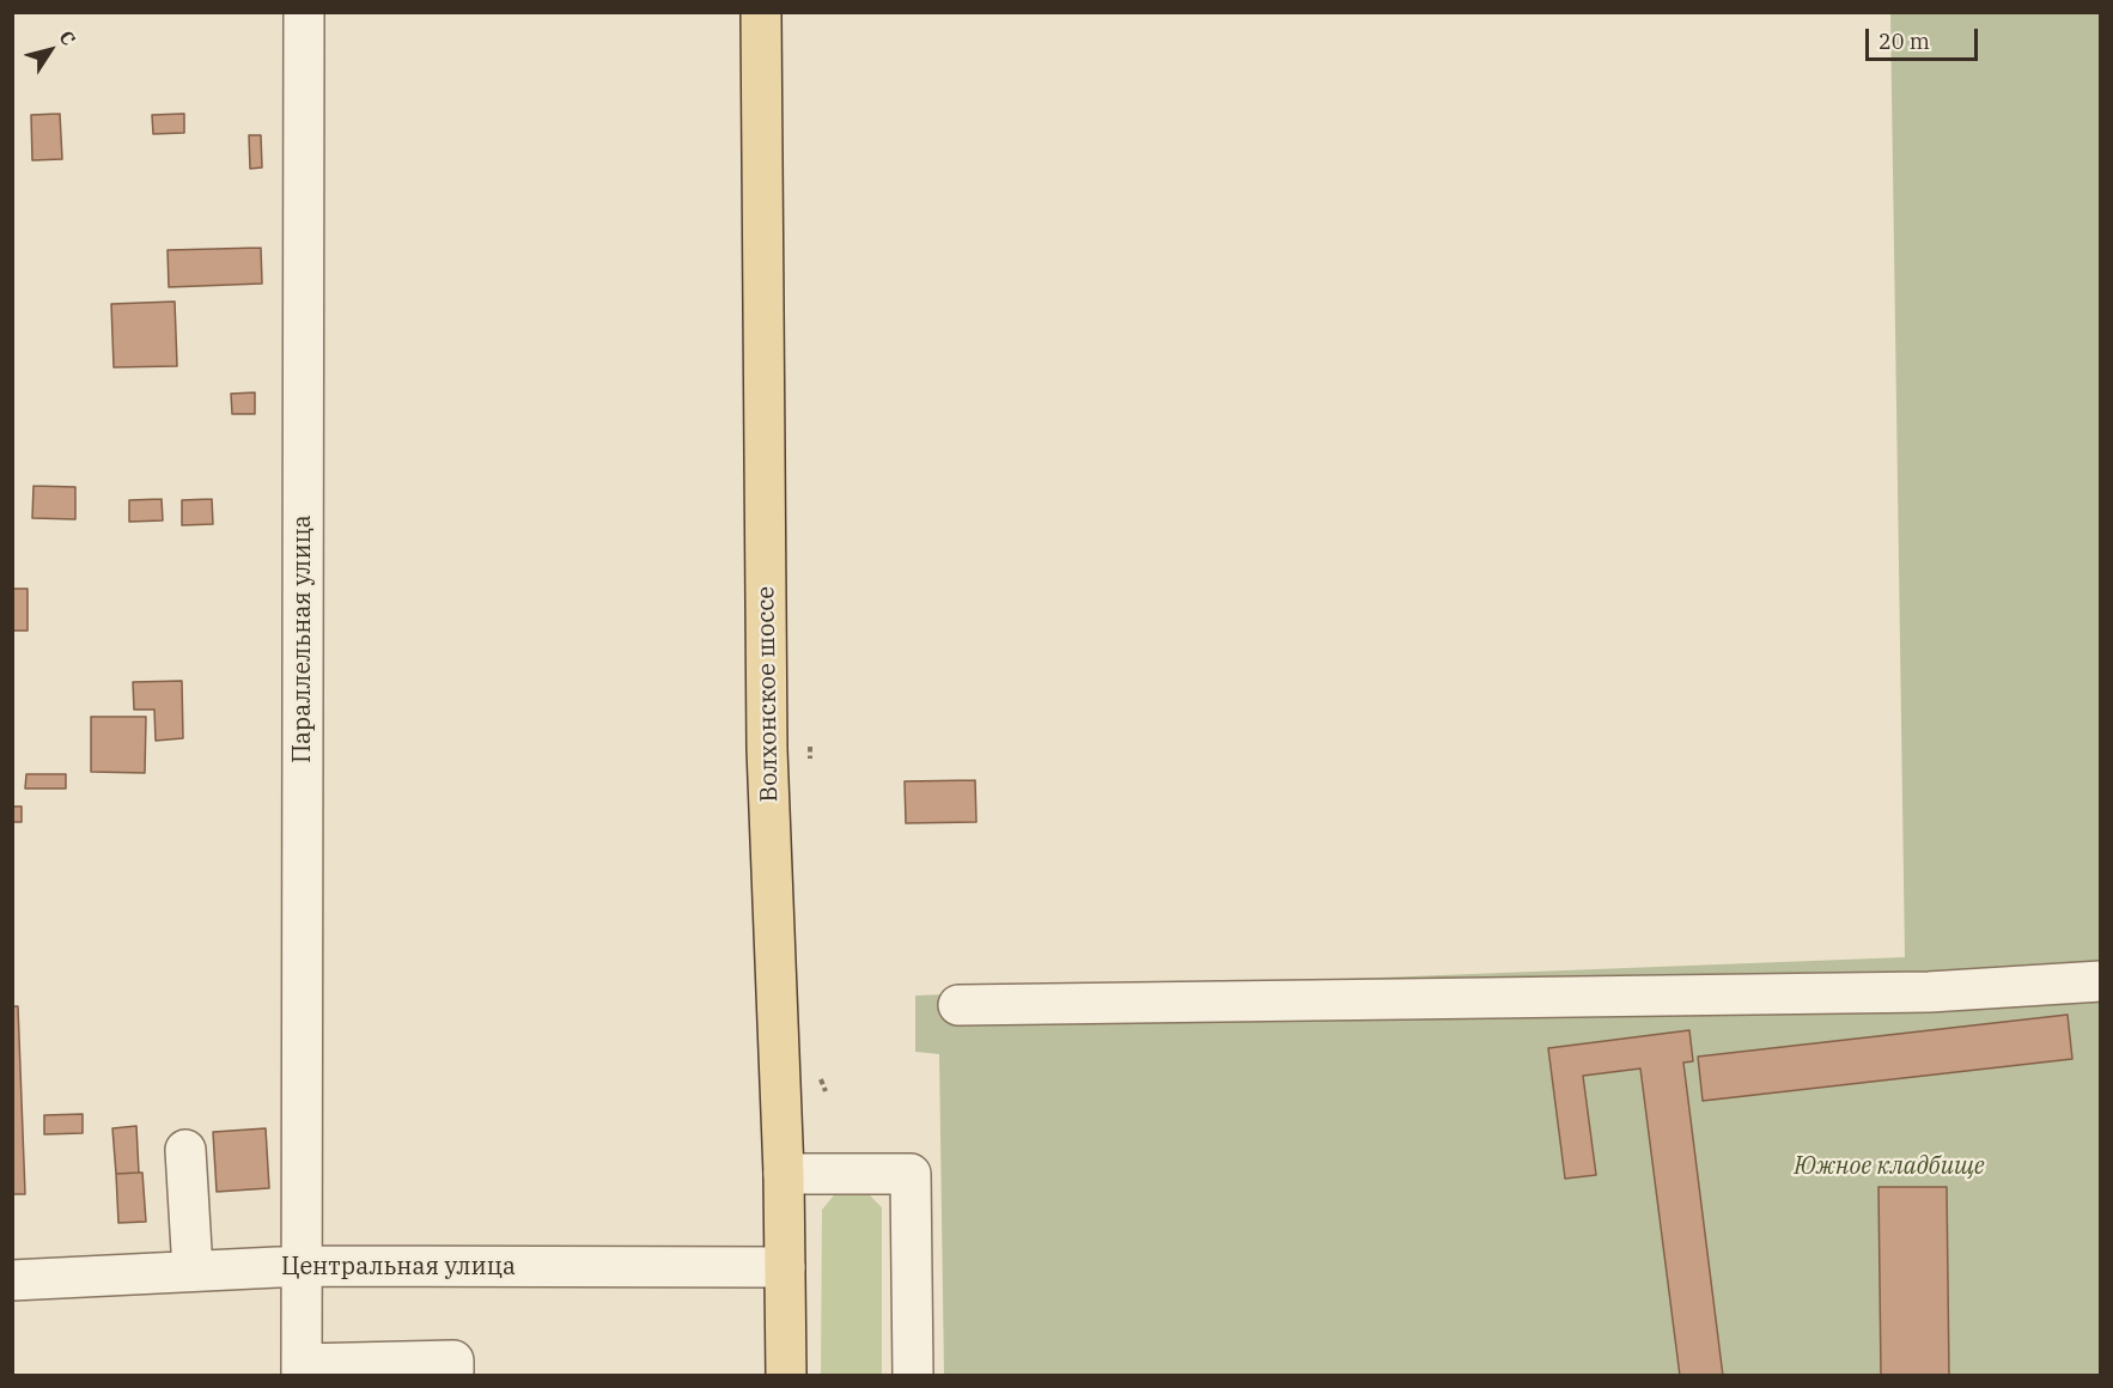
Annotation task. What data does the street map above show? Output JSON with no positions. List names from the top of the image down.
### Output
{
  "streets": {
    "main road": ["Волхонское шоссе"],
    "street": ["Параллельная улица", "Центральная улица"]
  },
  "crossings": [
    ["Параллельная улица", "Центральная улица"],
    ["Волхонское шоссе", "Центральная улица"]
  ],
  "parks": ["Южное кладбище"],
  "scale_bar": "20 m",
  "north": "top right"
}
